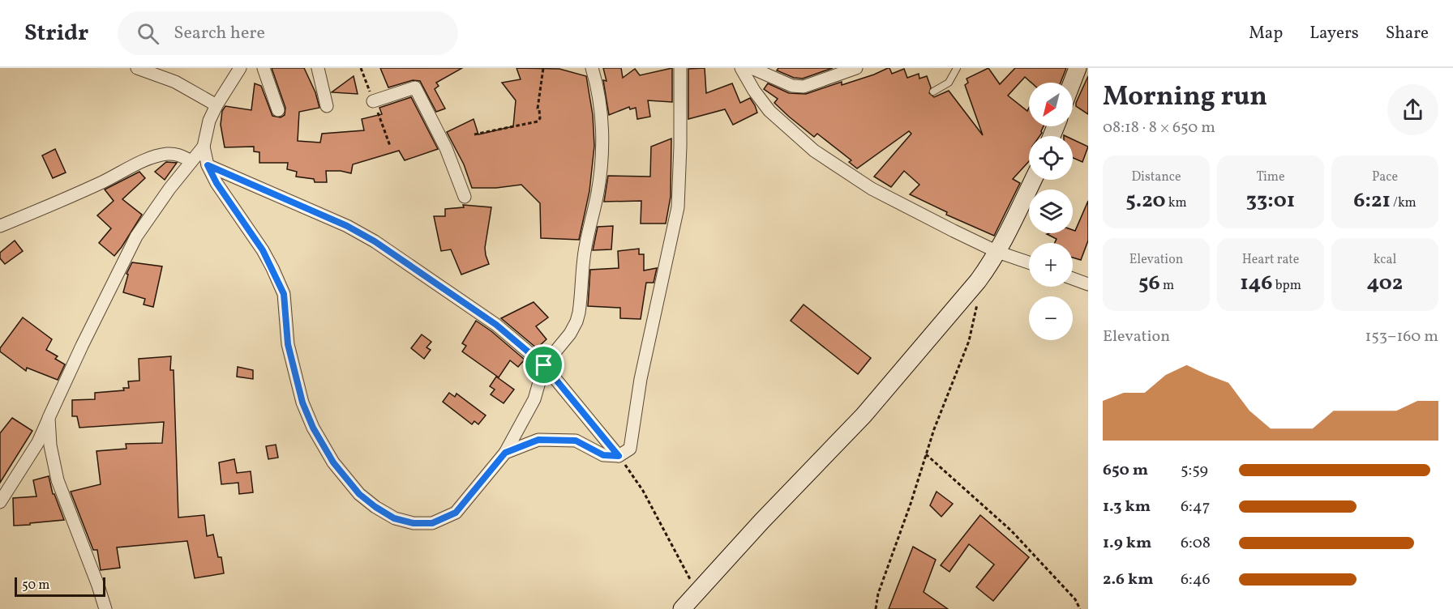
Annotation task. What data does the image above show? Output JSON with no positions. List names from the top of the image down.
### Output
{
  "scale_bar": "50 m",
  "north": "bottom left",
  "page": {
    "header": "Stridr",
    "search": "Search here",
    "nav": ["Map", "Layers", "Share"],
    "heading": ["Morning run", "08:18 · 8 × 650 m"],
    "map_buttons": ["+", "−"],
    "stats": [
      ["Distance", "5.20 km"],
      ["Time", "33:01"],
      ["Pace", "6:21 /km"],
      ["Elevation", "56 m"],
      ["Heart rate", "146 bpm"],
      ["kcal", "402"]
    ],
    "chart": ["Elevation", "153–160 m"],
    "list": [
      {
        "name": "650 m",
        "note": "5:59"
      },
      {
        "name": "1.3 km",
        "note": "6:47"
      },
      {
        "name": "1.9 km",
        "note": "6:08"
      },
      {
        "name": "2.6 km",
        "note": "6:46"
      }
    ],
    "scale": "50 m"
  }
}
